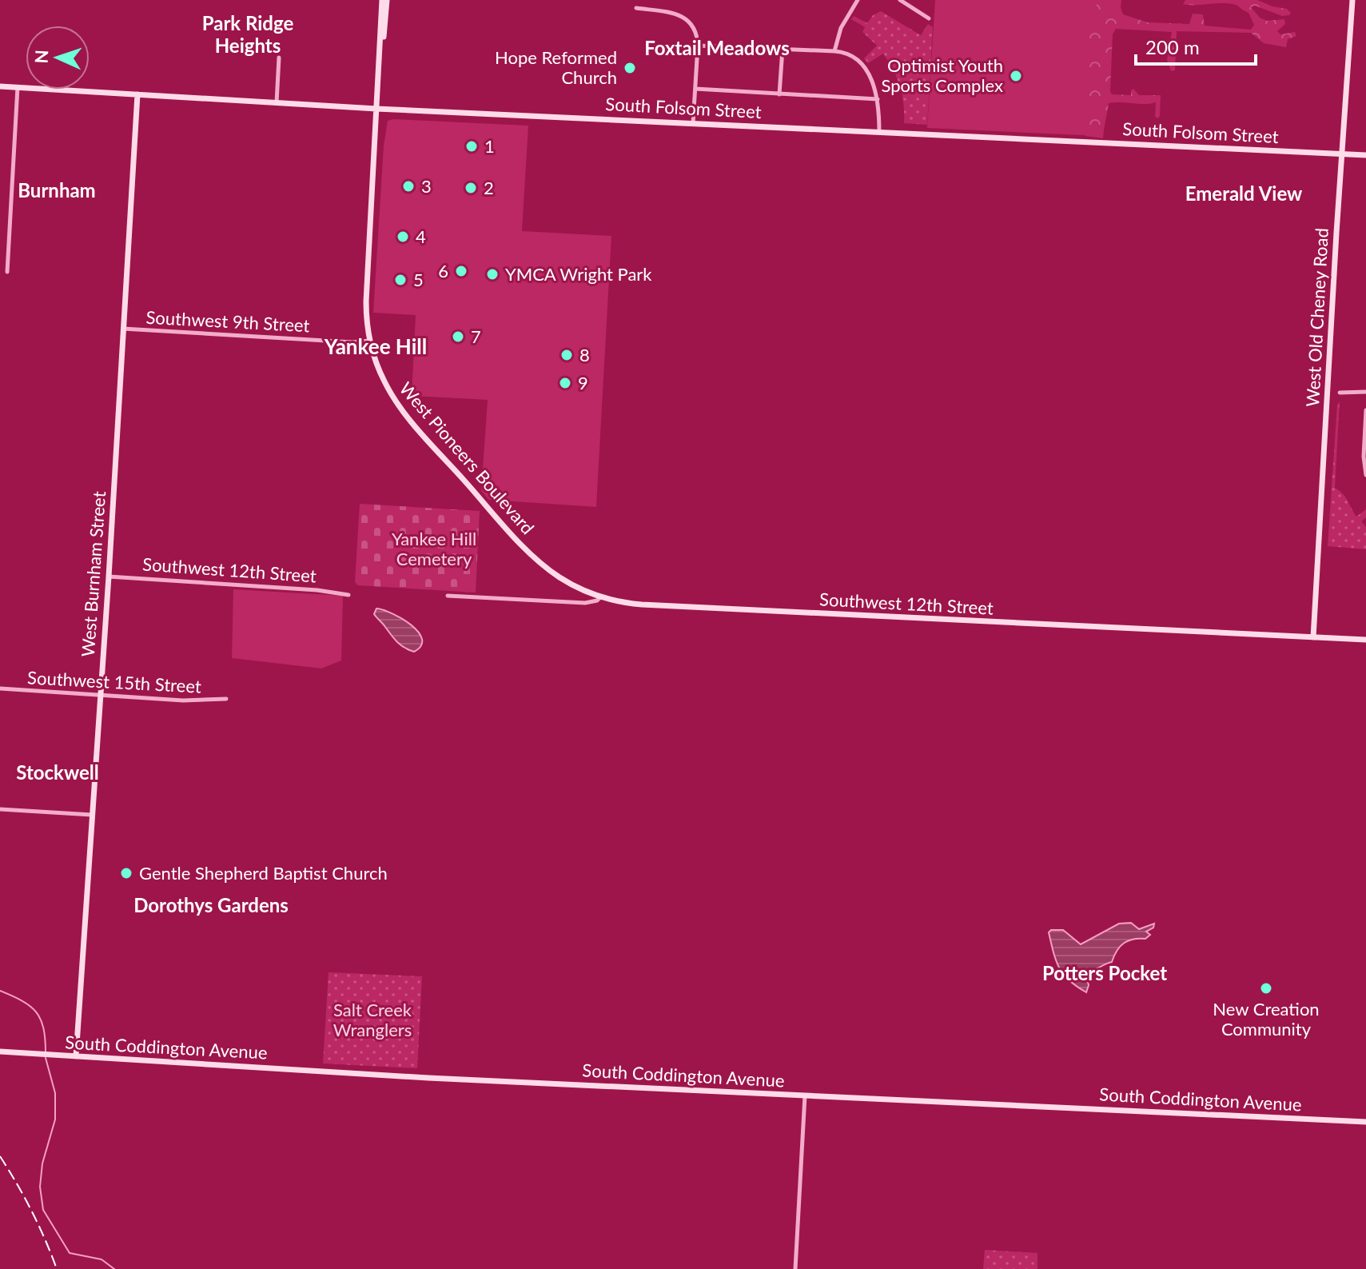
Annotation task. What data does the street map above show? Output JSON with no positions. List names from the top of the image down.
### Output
{
  "streets": {
    "street": [
      "South Folsom Street",
      "West Old Cheney Road",
      "Southwest 9th Street",
      "West Pioneers Boulevard",
      "Southwest 12th Street",
      "West Burnham Street",
      "Southwest 15th Street",
      "South Coddington Avenue"
    ]
  },
  "crossings": [
    ["South Folsom Street", "West Old Cheney Road"],
    ["South Folsom Street", "West Pioneers Boulevard"],
    ["South Folsom Street", "West Burnham Street"],
    ["West Old Cheney Road", "Southwest 12th Street"],
    ["Southwest 9th Street", "West Pioneers Boulevard"],
    ["Southwest 9th Street", "West Burnham Street"],
    ["West Pioneers Boulevard", "Southwest 12th Street"],
    ["Southwest 12th Street", "West Burnham Street"],
    ["West Burnham Street", "Southwest 15th Street"],
    ["West Burnham Street", "South Coddington Avenue"]
  ],
  "districts": [
    "Park Ridge Heights",
    "Foxtail Meadows",
    "Burnham",
    "Emerald View",
    "Yankee Hill",
    "Stockwell",
    "Dorothys Gardens",
    "Potters Pocket"
  ],
  "parks": ["Yankee Hill Cemetery", "Salt Creek Wranglers"],
  "places": [
    "Hope Reformed Church",
    "Optimist Youth Sports Complex",
    "1",
    "3",
    "2",
    "4",
    "6",
    "YMCA Wright Park",
    "5",
    "7",
    "8",
    "9",
    "Gentle Shepherd Baptist Church",
    "New Creation Community"
  ],
  "scale_bar": "200 m",
  "north": "left"
}
